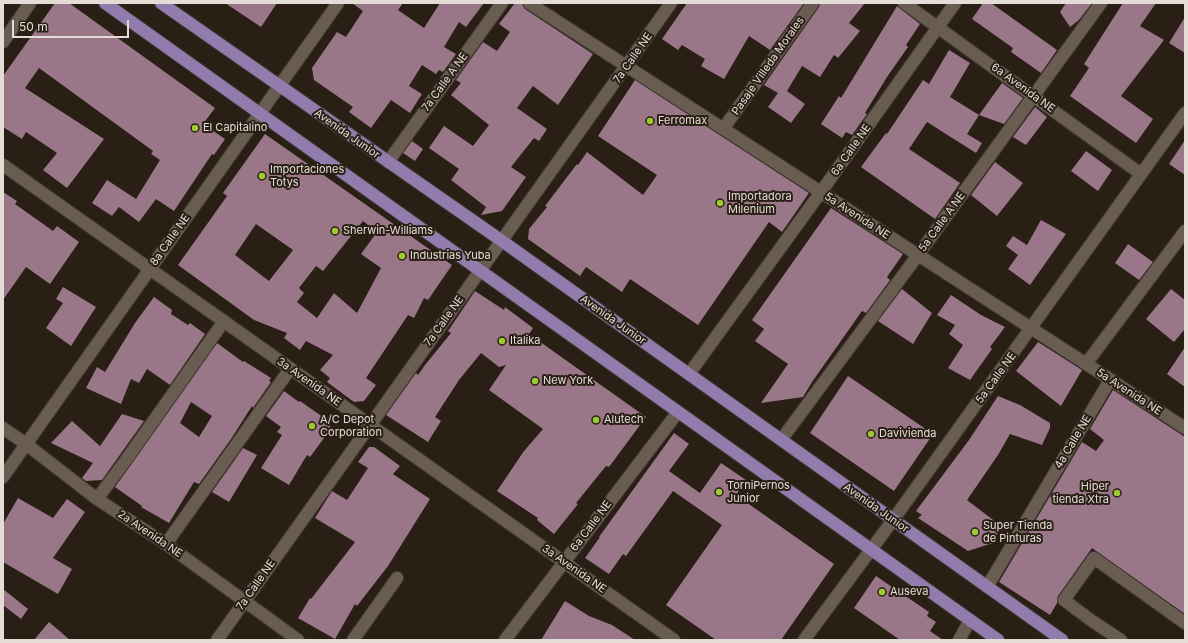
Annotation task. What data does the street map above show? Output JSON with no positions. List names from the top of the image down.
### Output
{
  "streets": {
    "main road": ["Avenida Junior"],
    "street": [
      "7a Calle NE",
      "Pasaje Villeda Morales",
      "7a Calle A NE",
      "6a Avenida NE",
      "6a Calle NE",
      "5a Avenida NE",
      "5a Calle A NE",
      "8a Calle NE",
      "5a Calle NE",
      "3a Avenida NE",
      "4a Calle NE",
      "2a Avenida NE"
    ]
  },
  "crossings": [
    ["7a Calle NE", "Avenida Junior"],
    ["7a Calle NE", "5a Avenida NE"],
    ["7a Calle NE", "3a Avenida NE"],
    ["7a Calle NE", "2a Avenida NE"],
    ["Pasaje Villeda Morales", "5a Avenida NE"],
    ["7a Calle A NE", "Avenida Junior"],
    ["6a Avenida NE", "6a Calle NE"],
    ["6a Avenida NE", "5a Calle A NE"],
    ["6a Avenida NE", "5a Calle NE"],
    ["Avenida Junior", "6a Calle NE"],
    ["Avenida Junior", "5a Calle A NE"],
    ["Avenida Junior", "8a Calle NE"],
    ["Avenida Junior", "5a Calle NE"],
    ["Avenida Junior", "4a Calle NE"],
    ["6a Calle NE", "5a Avenida NE"],
    ["6a Calle NE", "3a Avenida NE"],
    ["5a Avenida NE", "5a Calle A NE"],
    ["5a Avenida NE", "5a Calle NE"],
    ["5a Avenida NE", "4a Calle NE"],
    ["8a Calle NE", "3a Avenida NE"],
    ["8a Calle NE", "2a Avenida NE"]
  ],
  "places": [
    "Ferromax",
    "El Capitalino",
    "Importaciones Totys",
    "Importadora Milenium",
    "Sherwin-Williams",
    "Industrias Yuba",
    "Italika",
    "New York",
    "Alutech",
    "A/C Depot Corporation",
    "Davivienda",
    "TorniPernos Junior",
    "Hiper tienda Xtra",
    "Super Tienda de Pinturas",
    "Auseva"
  ],
  "scale_bar": "50 m"
}
